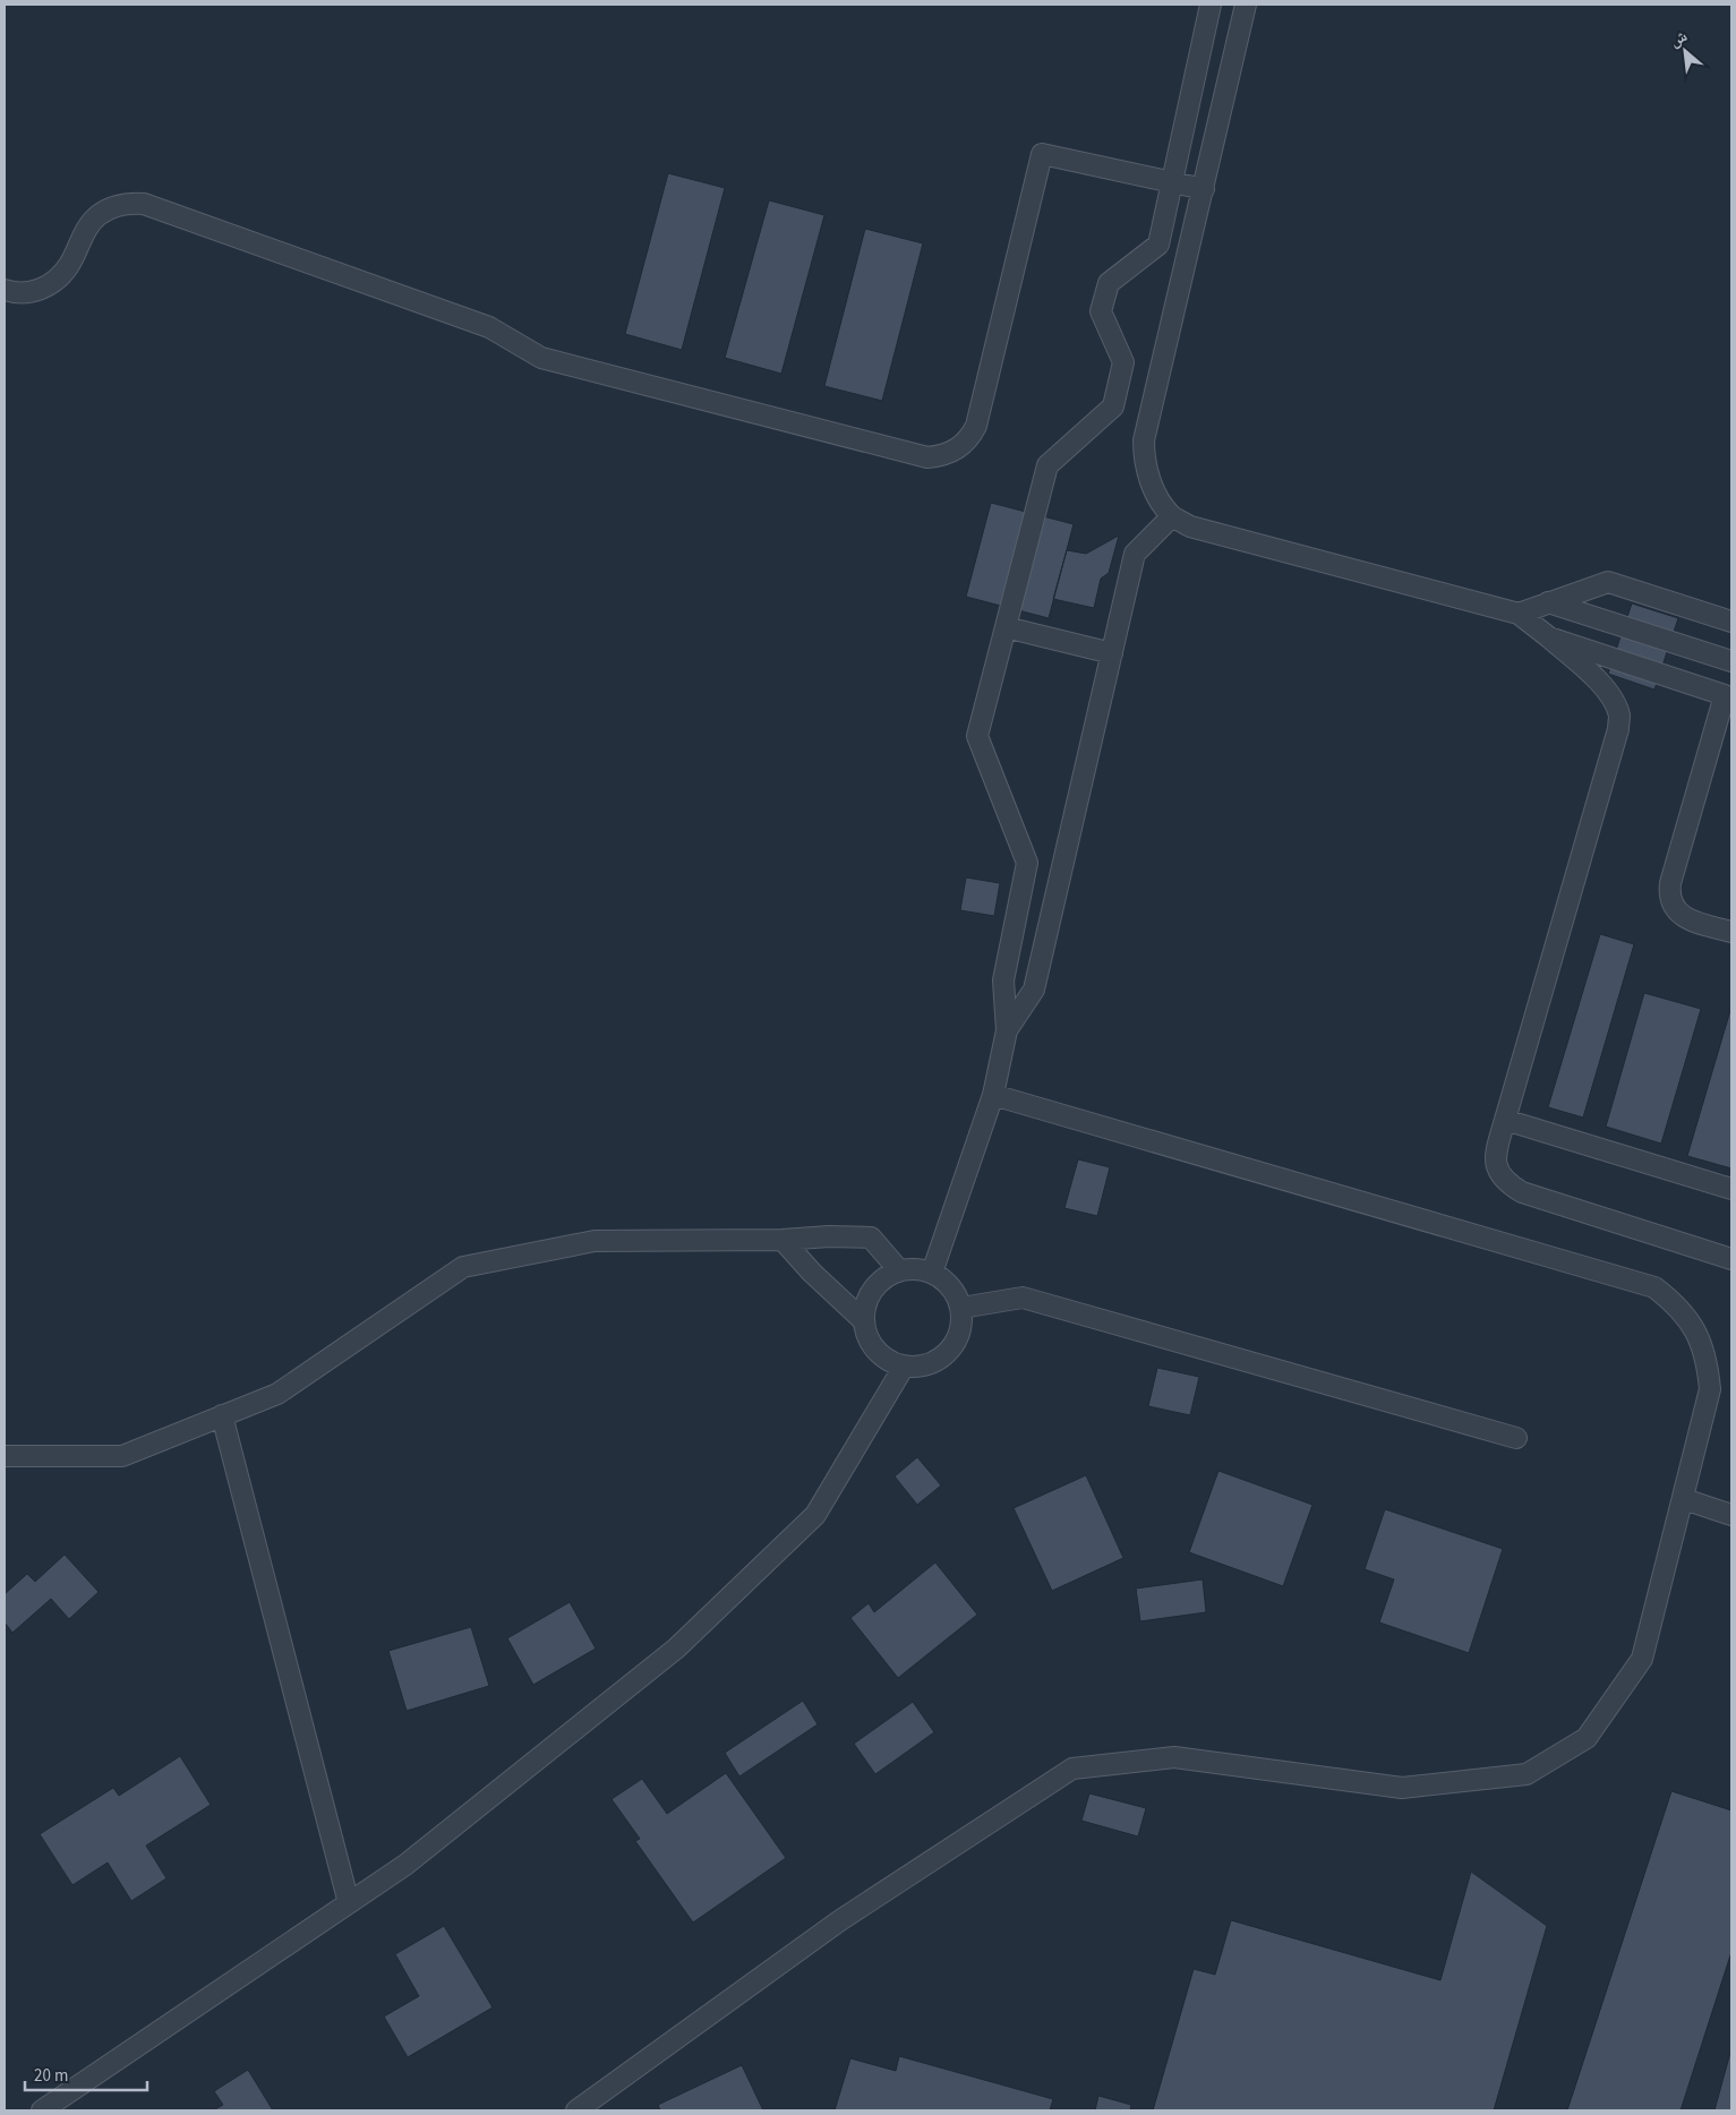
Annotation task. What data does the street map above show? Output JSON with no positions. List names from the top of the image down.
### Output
{
  "scale_bar": "20 m",
  "north": "top left"
}
